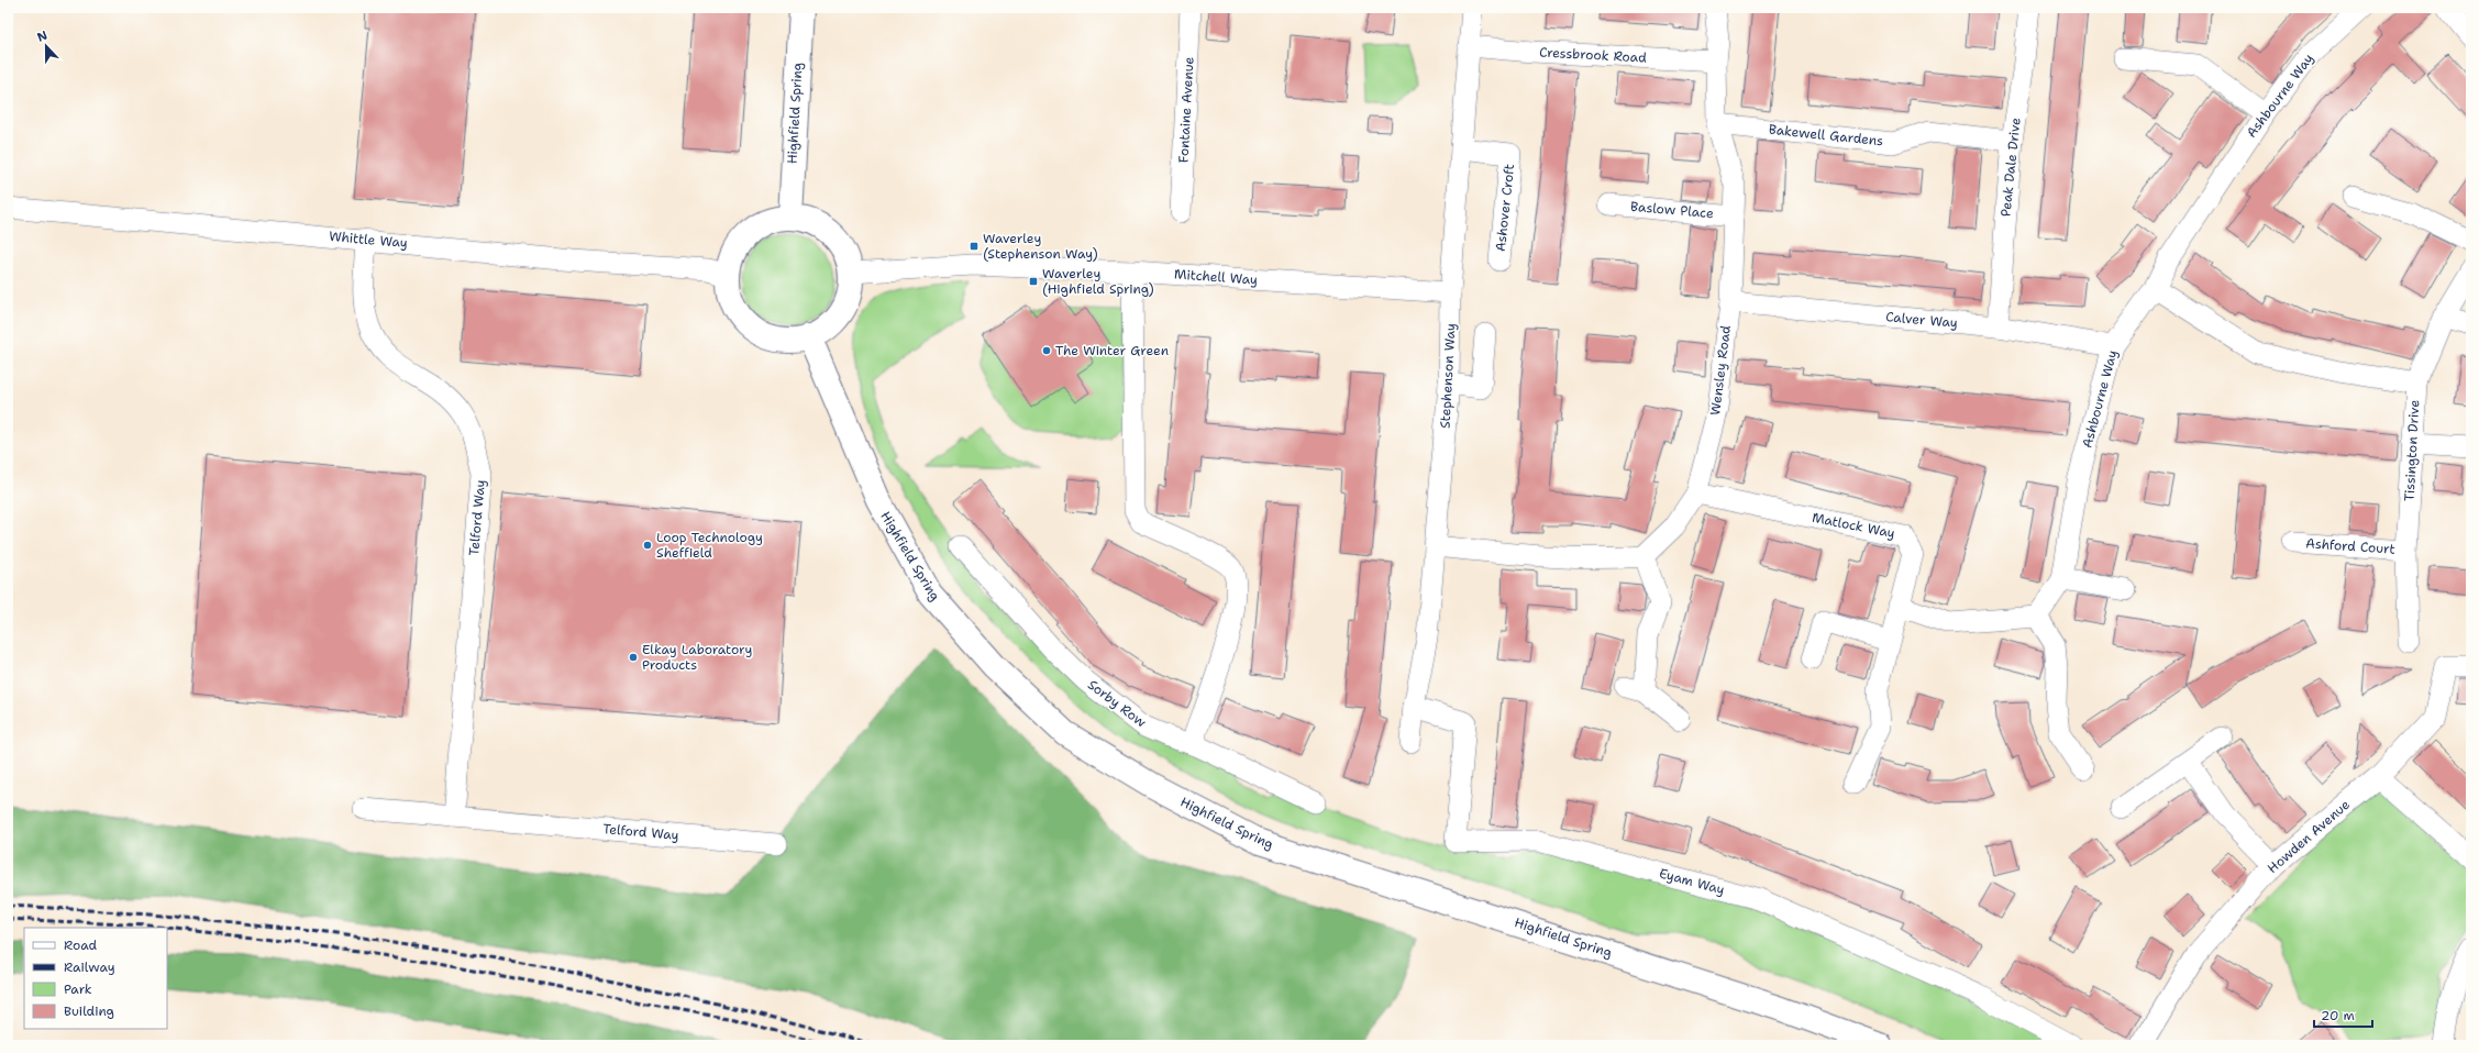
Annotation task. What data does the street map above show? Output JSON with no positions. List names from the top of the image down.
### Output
{
  "streets": {
    "main road": ["Highfield Spring"],
    "street": [
      "Cressbrook Road",
      "Ashbourne Way",
      "Fontaine Avenue",
      "Bakewell Gardens",
      "Peak Dale Drive",
      "Ashover Croft",
      "Baslow Place",
      "Whittle Way",
      "Mitchell Way",
      "Calver Way",
      "Wensley Road",
      "Stephenson Way",
      "Tissington Drive",
      "Telford Way",
      "Matlock Way",
      "Ashford Court",
      "Sorby Row",
      "Howden Avenue",
      "Eyam Way"
    ]
  },
  "crossings": [
    ["Cressbrook Road", "Wensley Road"],
    ["Cressbrook Road", "Stephenson Way"],
    ["Ashbourne Way", "Calver Way"],
    ["Highfield Spring", "Whittle Way"],
    ["Highfield Spring", "Mitchell Way"],
    ["Bakewell Gardens", "Peak Dale Drive"],
    ["Bakewell Gardens", "Wensley Road"],
    ["Peak Dale Drive", "Calver Way"],
    ["Ashover Croft", "Stephenson Way"],
    ["Baslow Place", "Wensley Road"],
    ["Whittle Way", "Mitchell Way"],
    ["Whittle Way", "Telford Way"],
    ["Mitchell Way", "Stephenson Way"],
    ["Calver Way", "Wensley Road"],
    ["Wensley Road", "Matlock Way"],
    ["Stephenson Way", "Eyam Way"],
    ["Tissington Drive", "Ashford Court"]
  ],
  "places": {
    "transit": ["Waverley (Stephenson Way)", "Waverley (Highfield Spring)"],
    "other": ["The Winter Green", "Loop Technology Sheffield", "Elkay Laboratory Products"]
  },
  "legend": [
    "Road",
    "Railway",
    "Park",
    "Building"
  ],
  "scale_bar": "20 m",
  "north": "top"
}
